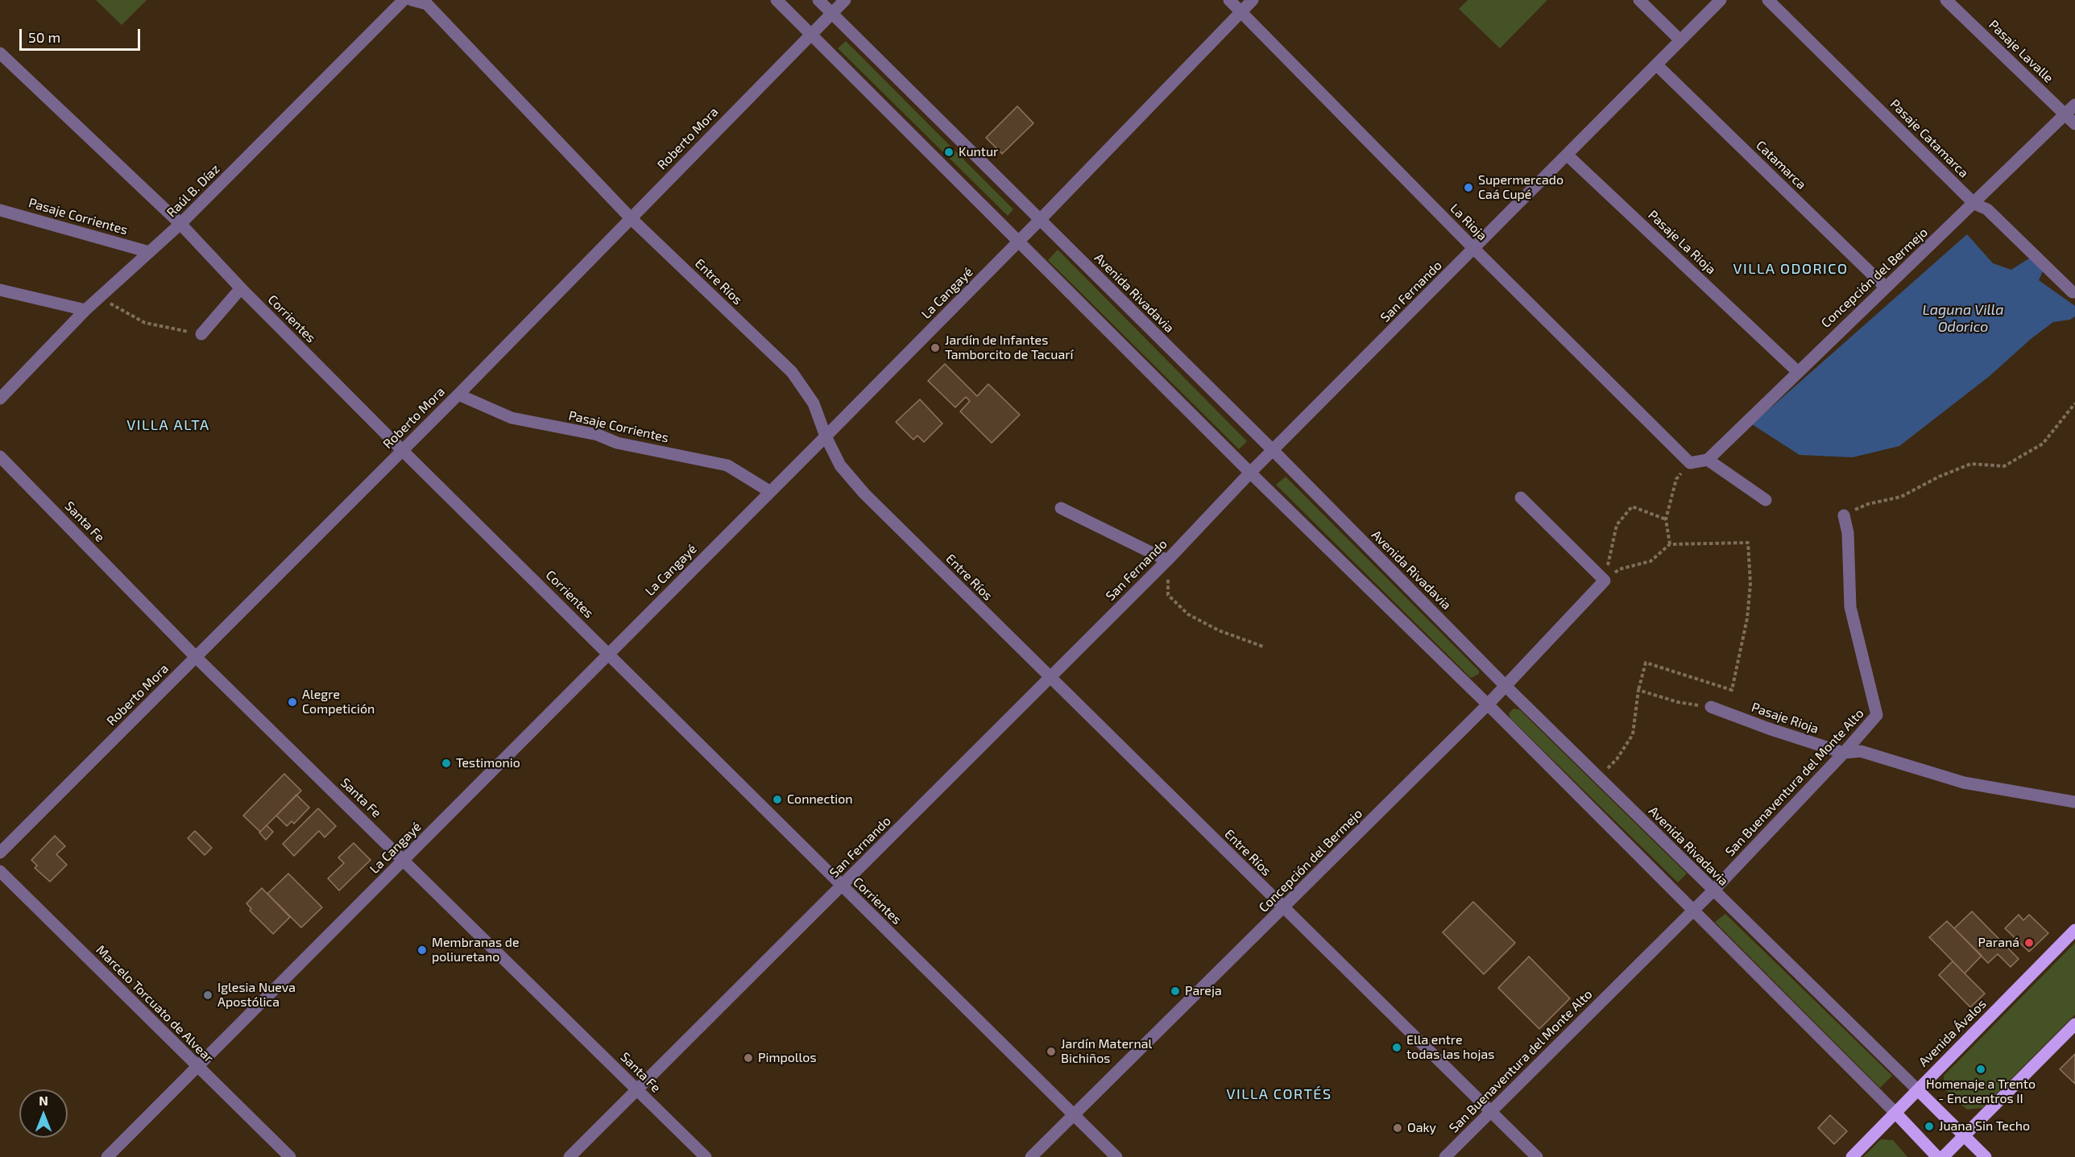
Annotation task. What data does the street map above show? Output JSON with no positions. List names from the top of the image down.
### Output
{
  "streets": {
    "main road": ["Avenida Rivadavia", "Avenida Ávalos"],
    "street": [
      "Pasaje Lavalle",
      "Roberto Mora",
      "Pasaje Catamarca",
      "Catamarca",
      "Raúl B. Díaz",
      "Pasaje Corrientes",
      "La Rioja",
      "Pasaje La Rioja",
      "Concepción del Bermejo",
      "Entre Ríos",
      "San Fernando",
      "La Cangayé",
      "Corrientes",
      "Santa Fe",
      "Pasaje Rioja",
      "San Buenaventura del Monte Alto",
      "Marcelo Torcuato de Alvear"
    ]
  },
  "crossings": [
    ["Pasaje Lavalle", "Concepción del Bermejo"],
    ["Roberto Mora", "Pasaje Corrientes"],
    ["Roberto Mora", "Entre Ríos"],
    ["Roberto Mora", "Avenida Rivadavia"],
    ["Roberto Mora", "Corrientes"],
    ["Roberto Mora", "Santa Fe"],
    ["Pasaje Catamarca", "Concepción del Bermejo"],
    ["Catamarca", "Concepción del Bermejo"],
    ["Catamarca", "San Fernando"],
    ["Raúl B. Díaz", "Pasaje Corrientes"],
    ["Raúl B. Díaz", "Corrientes"],
    ["Pasaje Corrientes", "La Cangayé"],
    ["La Rioja", "San Fernando"],
    ["La Rioja", "La Cangayé"],
    ["Pasaje La Rioja", "Concepción del Bermejo"],
    ["Pasaje La Rioja", "San Fernando"],
    ["Concepción del Bermejo", "Entre Ríos"],
    ["Concepción del Bermejo", "Avenida Rivadavia"],
    ["Concepción del Bermejo", "Corrientes"],
    ["Entre Ríos", "San Fernando"],
    ["Entre Ríos", "La Cangayé"],
    ["Entre Ríos", "San Buenaventura del Monte Alto"],
    ["San Fernando", "Avenida Rivadavia"],
    ["San Fernando", "Corrientes"],
    ["San Fernando", "Santa Fe"],
    ["La Cangayé", "Avenida Rivadavia"],
    ["La Cangayé", "Corrientes"],
    ["La Cangayé", "Santa Fe"],
    ["La Cangayé", "Marcelo Torcuato de Alvear"],
    ["Avenida Rivadavia", "San Buenaventura del Monte Alto"],
    ["Avenida Rivadavia", "Avenida Ávalos"],
    ["Pasaje Rioja", "San Buenaventura del Monte Alto"]
  ],
  "districts": ["VILLA ODORICO", "VILLA ALTA", "VILLA CORTÉS"],
  "water": ["Laguna Villa Odorico"],
  "places": [
    "Kuntur",
    "Supermercado Caá Cupé",
    "Jardín de Infantes Tamborcito de Tacuarí",
    "Alegre Competición",
    "Testimonio",
    "Connection",
    "Paraná",
    "Membranas de poliuretano",
    "Pareja",
    "Iglesia Nueva Apostólica",
    "Ella entre todas las hojas",
    "Jardín Maternal Bichiños",
    "Pimpollos",
    "Homenaje a Trento - Encuentros II",
    "Juana Sin Techo",
    "Oaky"
  ],
  "scale_bar": "50 m",
  "north": "top"
}
